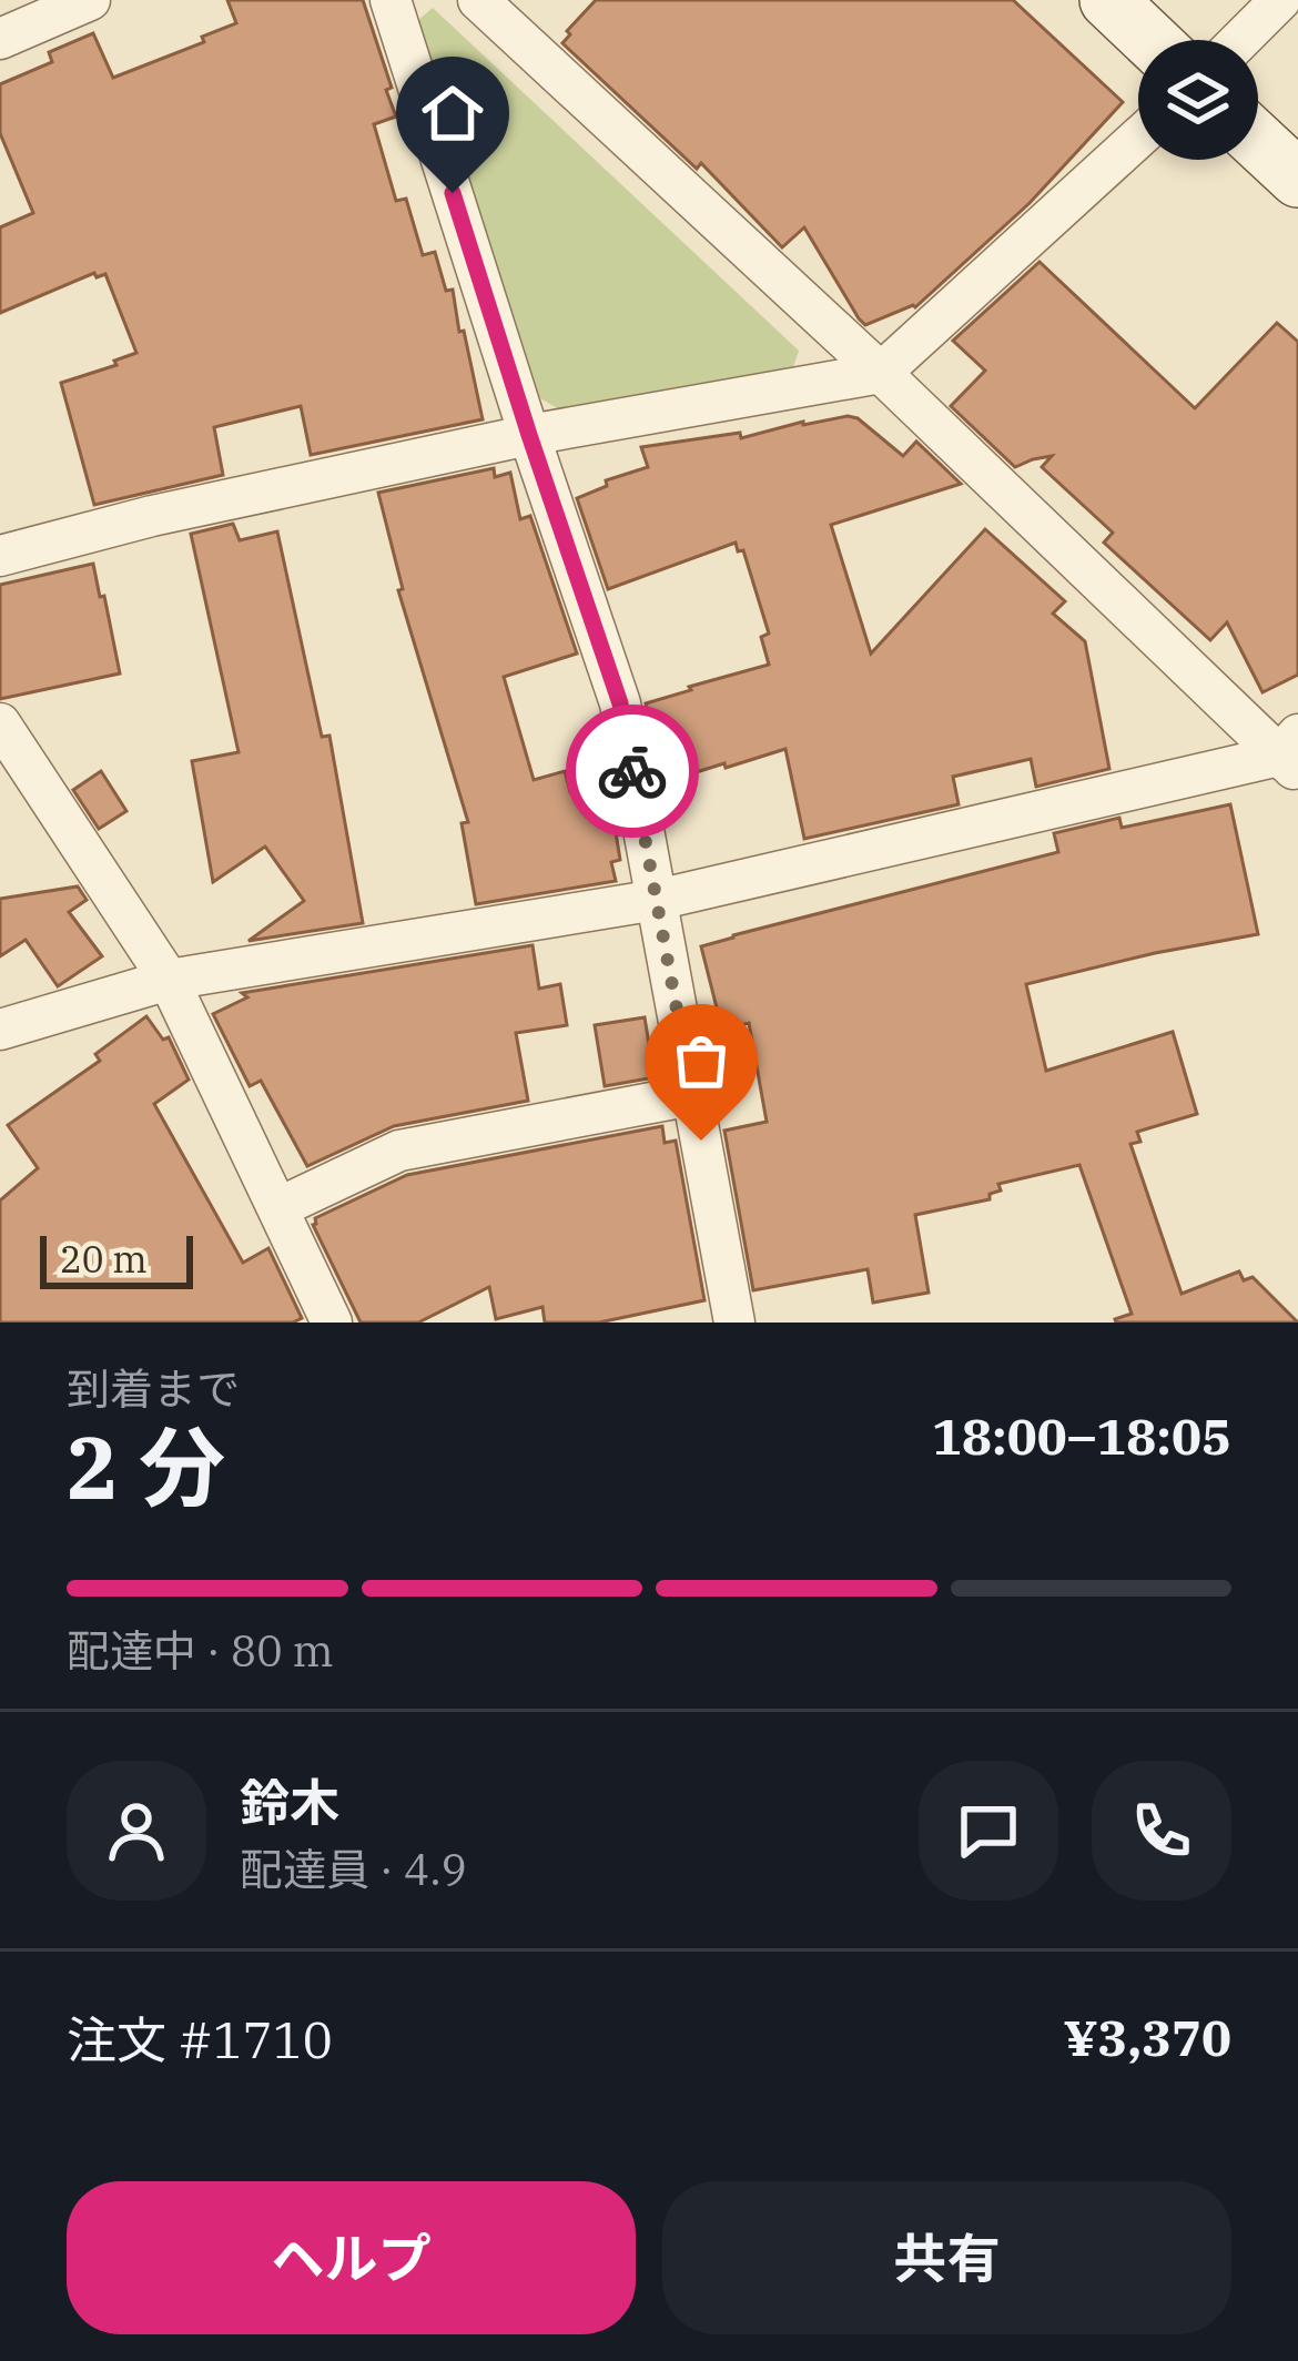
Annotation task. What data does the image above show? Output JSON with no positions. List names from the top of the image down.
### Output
{
  "scale_bar": "20 m",
  "page": {
    "scale": "20 m",
    "heading": ["2 分", "到着まで", "18:00–18:05"],
    "panel": [
      "鈴木",
      "配達員 · 4.9",
      "注文 #1710",
      "¥3,370"
    ],
    "bar": "配達中 · 80 m",
    "buttons": ["ヘルプ", "共有"]
  }
}
